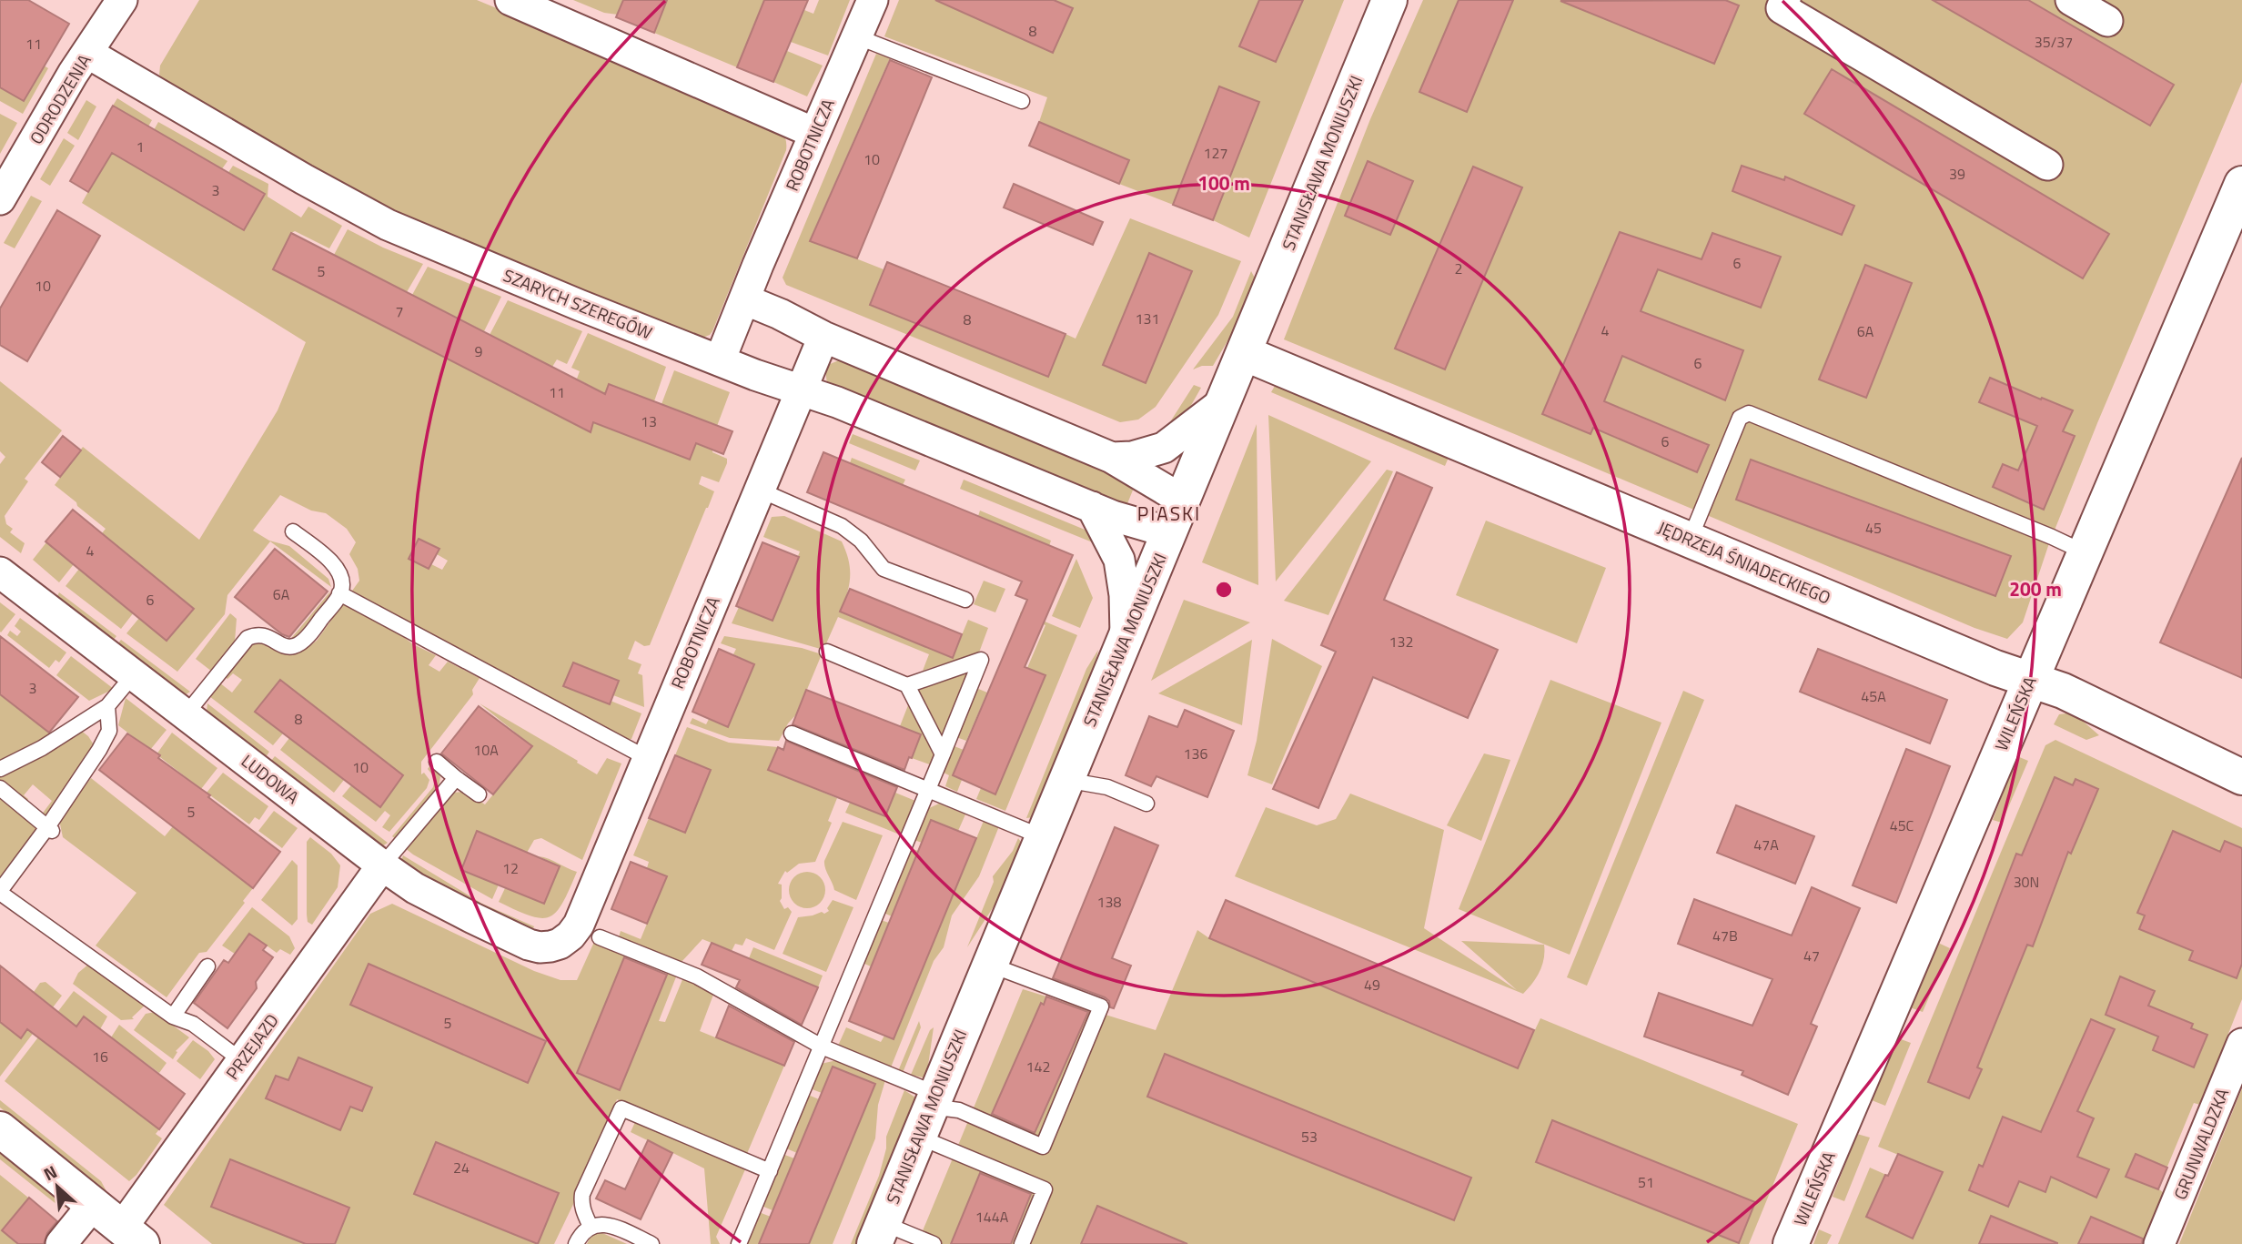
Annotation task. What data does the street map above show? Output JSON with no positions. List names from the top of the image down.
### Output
{
  "streets": {
    "street": [
      "ODRODZENIA",
      "ROBOTNICZA",
      "STANISŁAWA MONIUSZKI",
      "SZARYCH SZEREGÓW",
      "JĘDRZEJA ŚNIADECKIEGO",
      "WILEŃSKA",
      "LUDOWA",
      "PRZEJAZD",
      "GRUNWALDZKA"
    ]
  },
  "crossings": [
    ["ODRODZENIA", "SZARYCH SZEREGÓW"],
    ["ROBOTNICZA", "SZARYCH SZEREGÓW"],
    ["ROBOTNICZA", "LUDOWA"],
    ["STANISŁAWA MONIUSZKI", "SZARYCH SZEREGÓW"],
    ["STANISŁAWA MONIUSZKI", "JĘDRZEJA ŚNIADECKIEGO"],
    ["JĘDRZEJA ŚNIADECKIEGO", "WILEŃSKA"],
    ["LUDOWA", "PRZEJAZD"]
  ],
  "districts": ["PIASKI"],
  "house_numbers": [
    "8",
    "35/37",
    "11",
    "1",
    "127",
    "10",
    "39",
    "3",
    "6",
    "2",
    "5",
    "10",
    "7",
    "131",
    "8",
    "4",
    "6A",
    "9",
    "6",
    "11",
    "13",
    "6",
    "45",
    "4",
    "6A",
    "6",
    "132",
    "3",
    "45A",
    "8",
    "10A",
    "136",
    "10",
    "5",
    "45C",
    "47A",
    "12",
    "30N",
    "138",
    "47B",
    "47",
    "49",
    "5",
    "16",
    "142",
    "53",
    "24",
    "51",
    "144A"
  ],
  "north": "top left",
  "rings": ["100 m", "200 m"]
}
